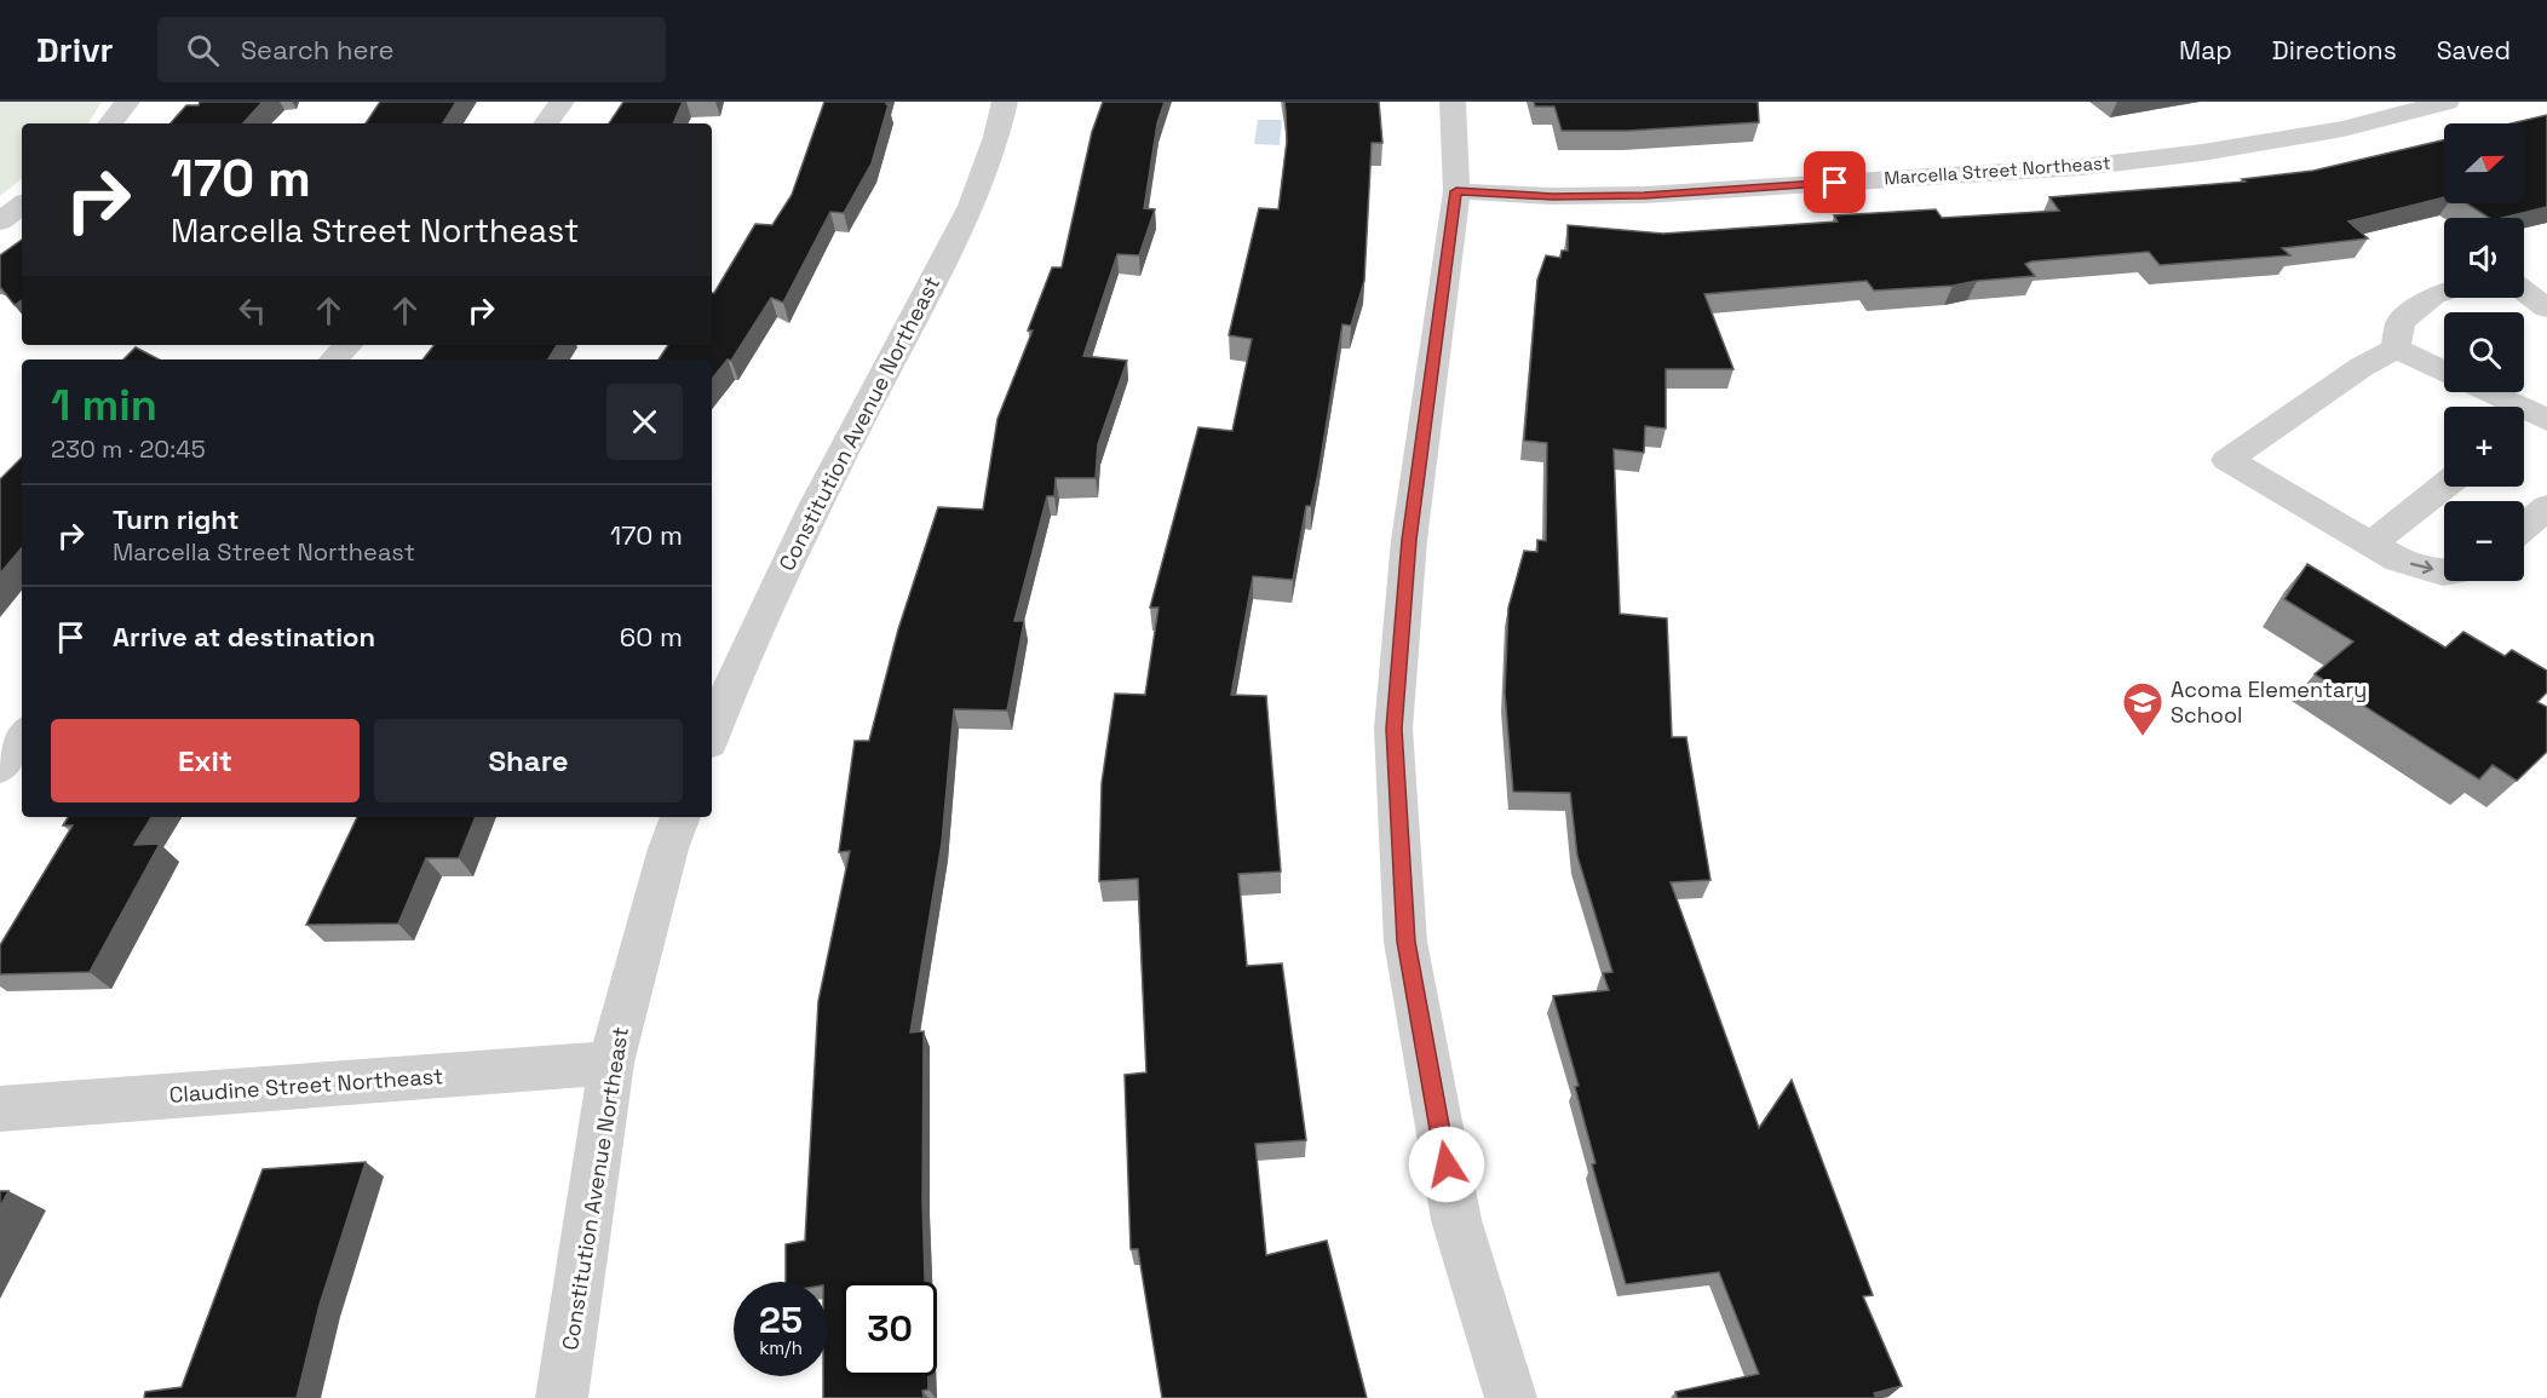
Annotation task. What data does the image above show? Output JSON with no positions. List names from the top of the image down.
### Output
{
  "streets": {
    "street": ["Marcella Street Northeast", "Constitution Avenue Northeast", "Claudine Street Northeast"]
  },
  "crossings": [
    ["Constitution Avenue Northeast", "Claudine Street Northeast"]
  ],
  "places": {
    "school or university": ["Acoma Elementary School"]
  },
  "north": "right",
  "page": {
    "header": "Drivr",
    "search": "Search here",
    "nav": ["Map", "Directions", "Saved"],
    "map_buttons": ["+", "−"],
    "turn": ["170 m", "Marcella Street Northeast"],
    "heading": ["1 min", "230 m · 20:45"],
    "list": [
      {
        "name": "Turn right",
        "note": "Marcella Street Northeast",
        "value": "170 m"
      },
      {
        "name": "Arrive at destination",
        "value": "60 m"
      }
    ],
    "buttons": ["Exit", "Share"],
    "speed": "25 km/h",
    "limit": "30"
  }
}
